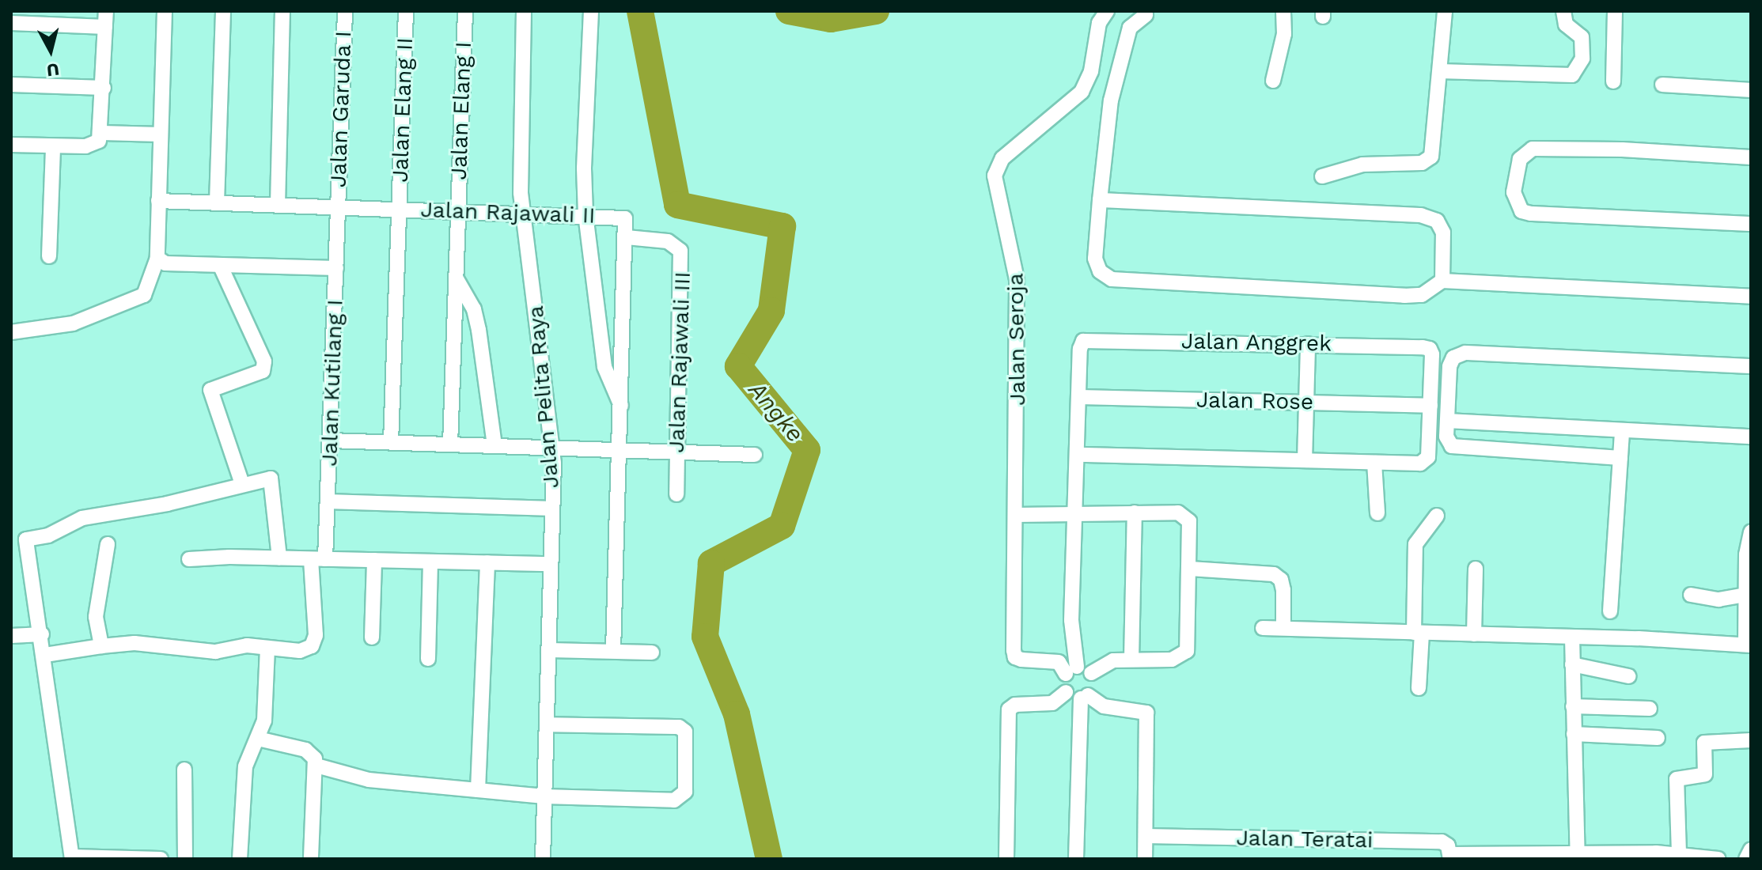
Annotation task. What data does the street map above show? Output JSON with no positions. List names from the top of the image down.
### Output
{
  "streets": {
    "street": [
      "Jalan Garuda I",
      "Jalan Elang II",
      "Jalan Elang I",
      "Jalan Rajawali II",
      "Jalan Seroja",
      "Jalan Anggrek",
      "Jalan Rajawali III",
      "Jalan Kutilang I",
      "Jalan Pelita Raya",
      "Jalan Rose",
      "Jalan Teratai"
    ]
  },
  "crossings": [
    ["Jalan Garuda I", "Jalan Rajawali II"],
    ["Jalan Garuda I", "Jalan Kutilang I"],
    ["Jalan Elang II", "Jalan Rajawali II"],
    ["Jalan Elang I", "Jalan Rajawali II"],
    ["Jalan Rajawali II", "Jalan Rajawali III"],
    ["Jalan Rajawali II", "Jalan Kutilang I"],
    ["Jalan Rajawali II", "Jalan Pelita Raya"],
    ["Jalan Anggrek", "Jalan Rose"]
  ],
  "water": ["Angke"],
  "north": "bottom"
}
